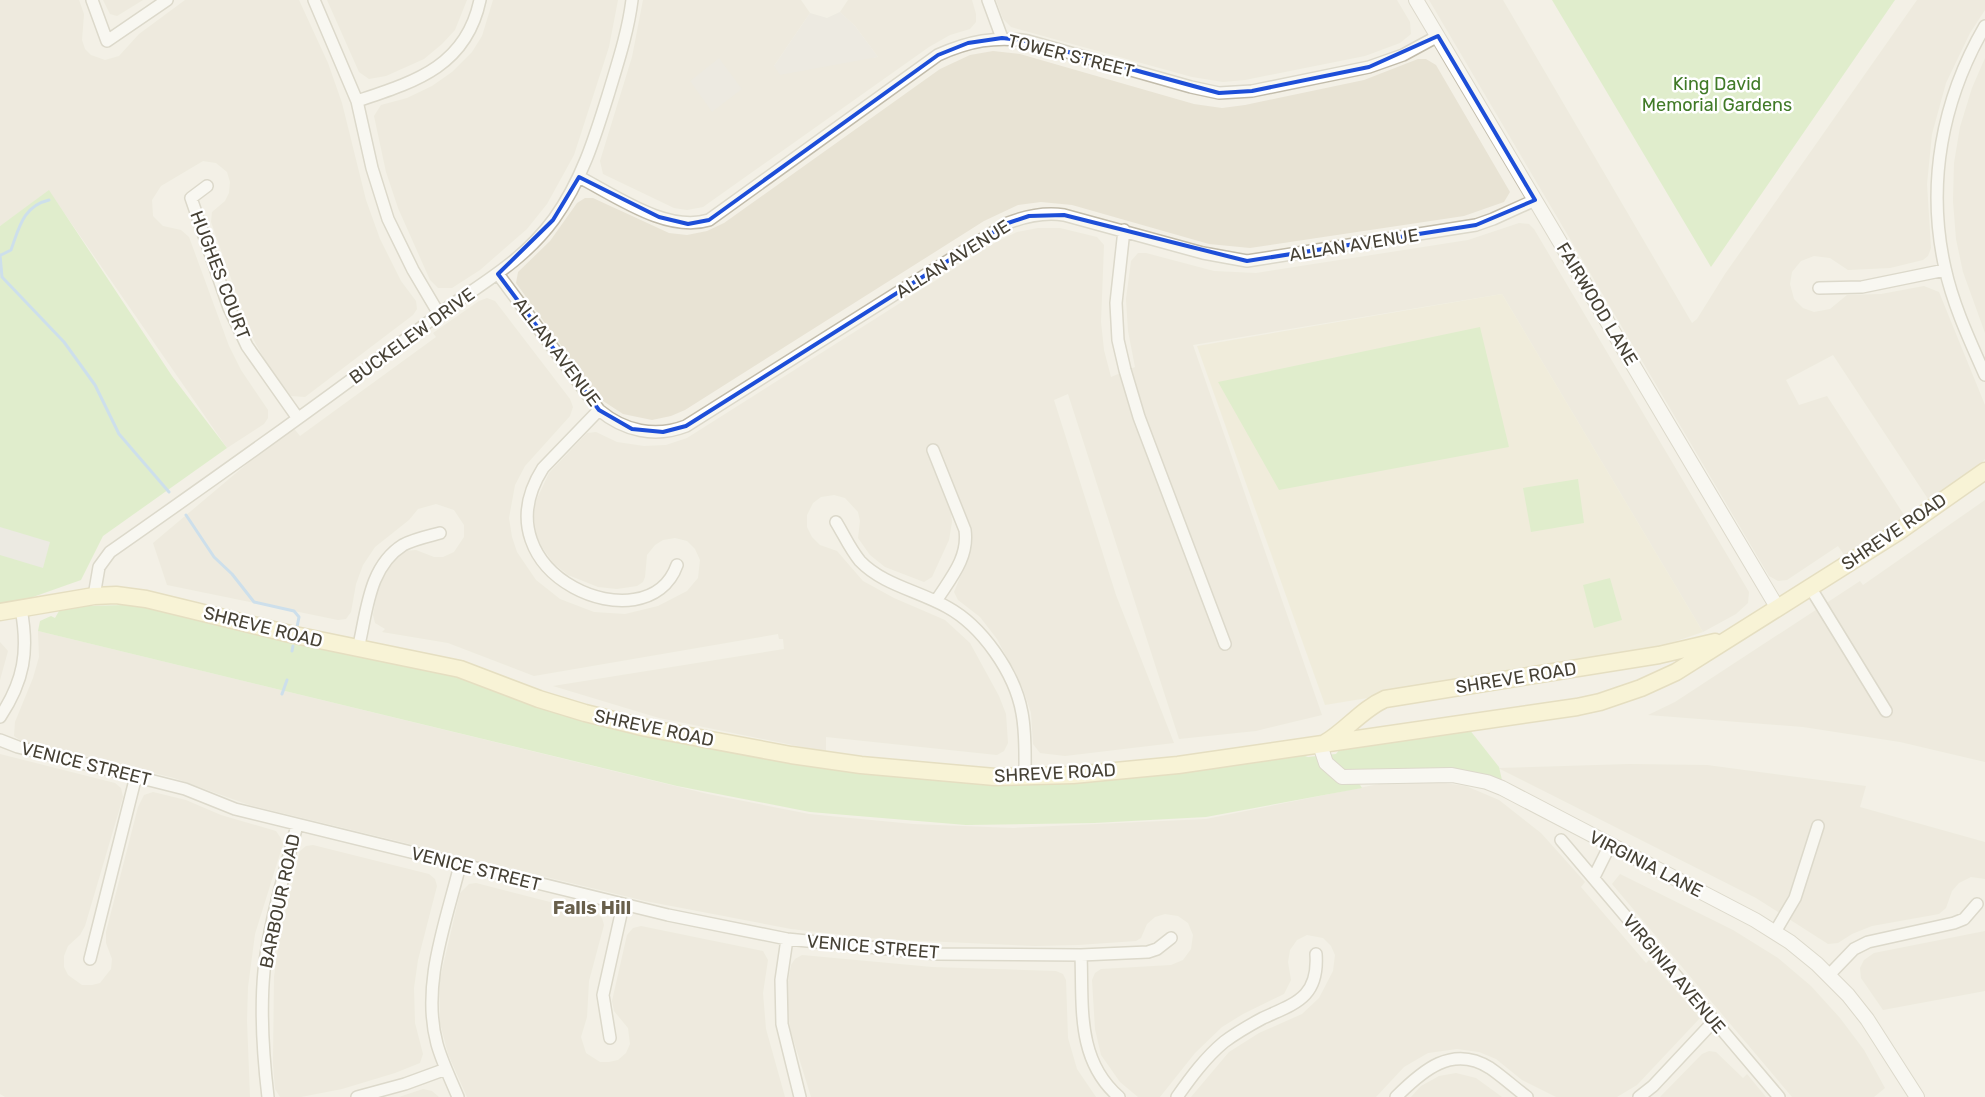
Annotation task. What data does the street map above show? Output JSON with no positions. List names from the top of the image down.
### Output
{
  "streets": {
    "main road": ["SHREVE ROAD"],
    "street": [
      "TOWER STREET",
      "ALLAN AVENUE",
      "HUGHES COURT",
      "FAIRWOOD LANE",
      "BUCKELEW DRIVE",
      "VENICE STREET",
      "VIRGINIA LANE",
      "BARBOUR ROAD",
      "VIRGINIA AVENUE"
    ]
  },
  "crossings": [
    ["TOWER STREET", "FAIRWOOD LANE"],
    ["TOWER STREET", "BUCKELEW DRIVE"],
    ["ALLAN AVENUE", "FAIRWOOD LANE"],
    ["ALLAN AVENUE", "BUCKELEW DRIVE"],
    ["HUGHES COURT", "BUCKELEW DRIVE"],
    ["FAIRWOOD LANE", "SHREVE ROAD"],
    ["BUCKELEW DRIVE", "SHREVE ROAD"],
    ["SHREVE ROAD", "VIRGINIA LANE"],
    ["VENICE STREET", "BARBOUR ROAD"]
  ],
  "districts": ["Falls Hill"],
  "parks": ["King David Memorial Gardens"]
}
